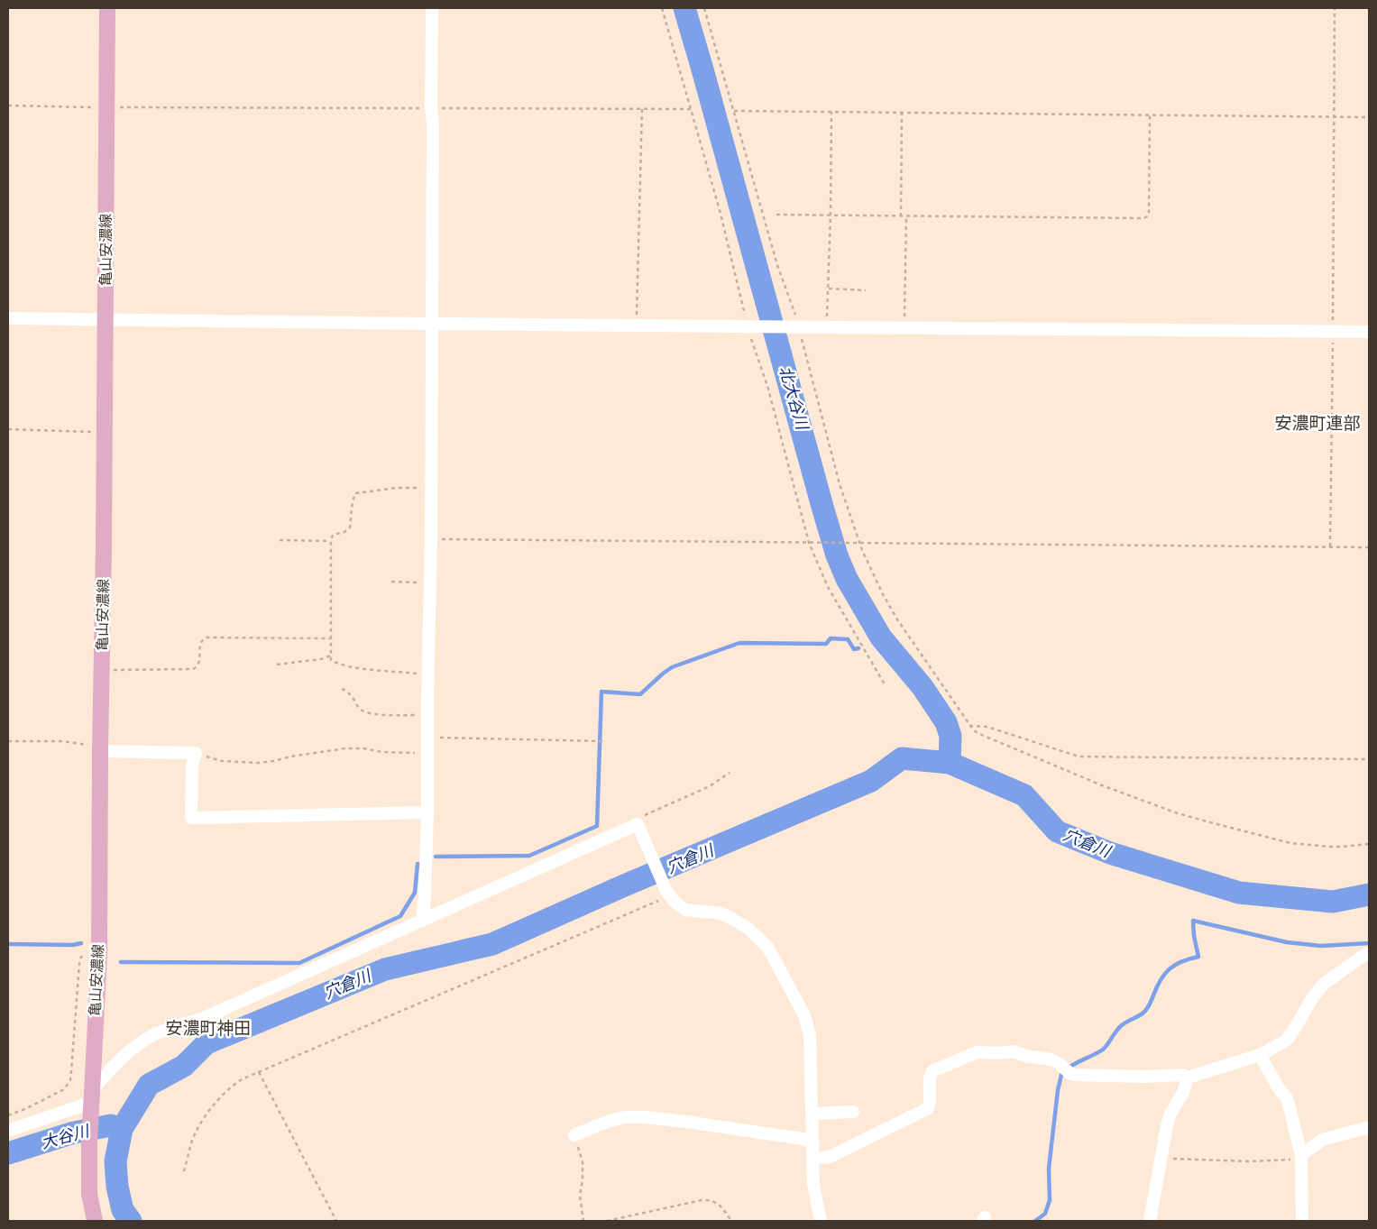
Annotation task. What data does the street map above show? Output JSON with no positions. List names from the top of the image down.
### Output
{
  "streets": {
    "main road": ["亀山安濃線"]
  },
  "districts": ["安濃町連部", "安濃町神田"],
  "water": ["北大谷川", "穴倉川", "大谷川"]
}
